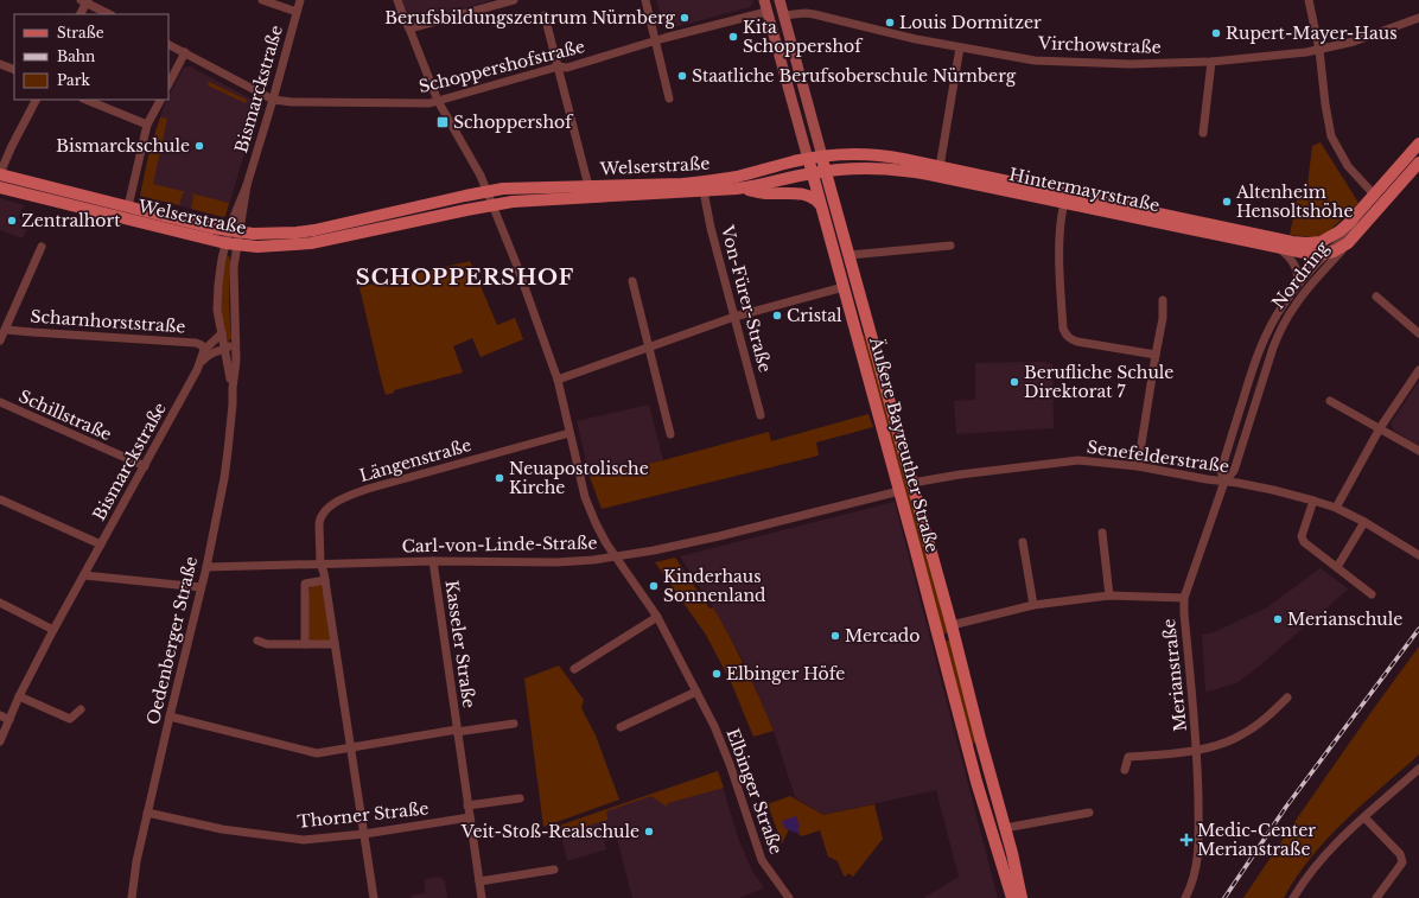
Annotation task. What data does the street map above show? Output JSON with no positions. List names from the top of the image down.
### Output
{
  "streets": {
    "main road": [
      "Welserstraße",
      "Hintermayrstraße",
      "Nordring",
      "Äußere Bayreuther Straße"
    ],
    "street": [
      "Virchowstraße",
      "Schoppershofstraße",
      "Bismarckstraße",
      "Von-Fürer-Straße",
      "Scharnhorststraße",
      "Schillstraße",
      "Senefelderstraße",
      "Längenstraße",
      "Carl-von-Linde-Straße",
      "Oedenberger Straße",
      "Kasseler Straße",
      "Merianstraße",
      "Elbinger Straße",
      "Thorner Straße"
    ]
  },
  "crossings": [
    ["Virchowstraße", "Äußere Bayreuther Straße"],
    ["Schoppershofstraße", "Bismarckstraße"],
    ["Schoppershofstraße", "Äußere Bayreuther Straße"],
    ["Bismarckstraße", "Welserstraße"],
    ["Bismarckstraße", "Scharnhorststraße"],
    ["Bismarckstraße", "Schillstraße"],
    ["Bismarckstraße", "Oedenberger Straße"],
    ["Welserstraße", "Hintermayrstraße"],
    ["Welserstraße", "Von-Fürer-Straße"],
    ["Welserstraße", "Äußere Bayreuther Straße"],
    ["Welserstraße", "Elbinger Straße"],
    ["Hintermayrstraße", "Nordring"],
    ["Hintermayrstraße", "Äußere Bayreuther Straße"],
    ["Nordring", "Senefelderstraße"],
    ["Nordring", "Merianstraße"],
    ["Äußere Bayreuther Straße", "Senefelderstraße"],
    ["Äußere Bayreuther Straße", "Carl-von-Linde-Straße"],
    ["Längenstraße", "Carl-von-Linde-Straße"],
    ["Längenstraße", "Elbinger Straße"],
    ["Längenstraße", "Thorner Straße"],
    ["Carl-von-Linde-Straße", "Oedenberger Straße"],
    ["Carl-von-Linde-Straße", "Kasseler Straße"],
    ["Carl-von-Linde-Straße", "Elbinger Straße"],
    ["Oedenberger Straße", "Thorner Straße"],
    ["Kasseler Straße", "Thorner Straße"]
  ],
  "districts": ["SCHOPPERSHOF"],
  "places": {
    "other": [
      "Berufsbildungszentrum Nürnberg",
      "Louis Dormitzer",
      "Rupert-Mayer-Haus",
      "Kita Schoppershof",
      "Staatliche Berufsoberschule Nürnberg",
      "Bismarckschule",
      "Altenheim Hensoltshöhe",
      "Zentralhort",
      "Cristal",
      "Berufliche Schule Direktorat 7",
      "Neuapostolische Kirche",
      "Kinderhaus Sonnenland",
      "Merianschule",
      "Mercado",
      "Elbinger Höfe",
      "Veit-Stoß-Realschule"
    ],
    "transit": ["Schoppershof"],
    "health": ["Medic-Center Merianstraße"]
  },
  "legend": ["Straße", "Bahn", "Park"]
}
